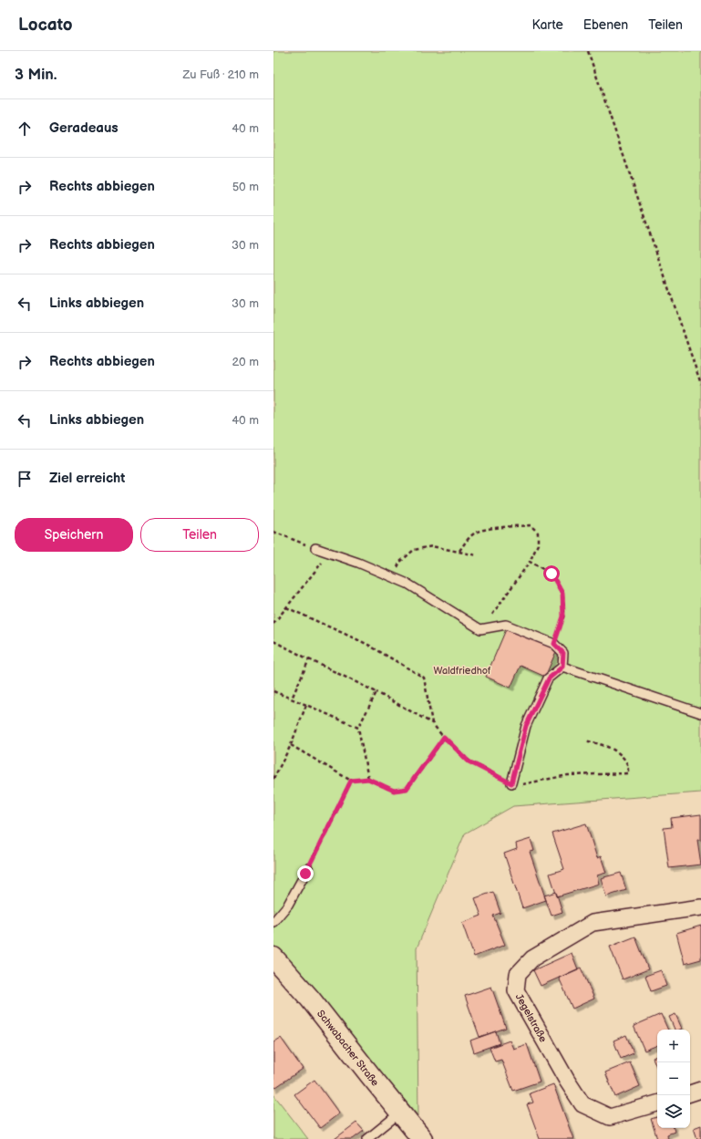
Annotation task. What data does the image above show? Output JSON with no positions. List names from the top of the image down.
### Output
{
  "streets": {
    "main road": ["Schwabacher Straße"],
    "street": ["Jegelstraße"]
  },
  "parks": ["Waldfriedhof"],
  "page": {
    "header": "Locato",
    "nav": ["Karte", "Ebenen", "Teilen"],
    "heading": ["3 Min.", "Zu Fuß · 210 m"],
    "list": [
      ["Geradeaus", "40 m"],
      ["Rechts abbiegen", "50 m"],
      ["Rechts abbiegen", "30 m"],
      ["Links abbiegen", "30 m"],
      ["Rechts abbiegen", "20 m"],
      ["Links abbiegen", "40 m"],
      "Ziel erreicht"
    ],
    "buttons": ["Speichern", "Teilen"],
    "map_buttons": ["+", "−"]
  }
}
